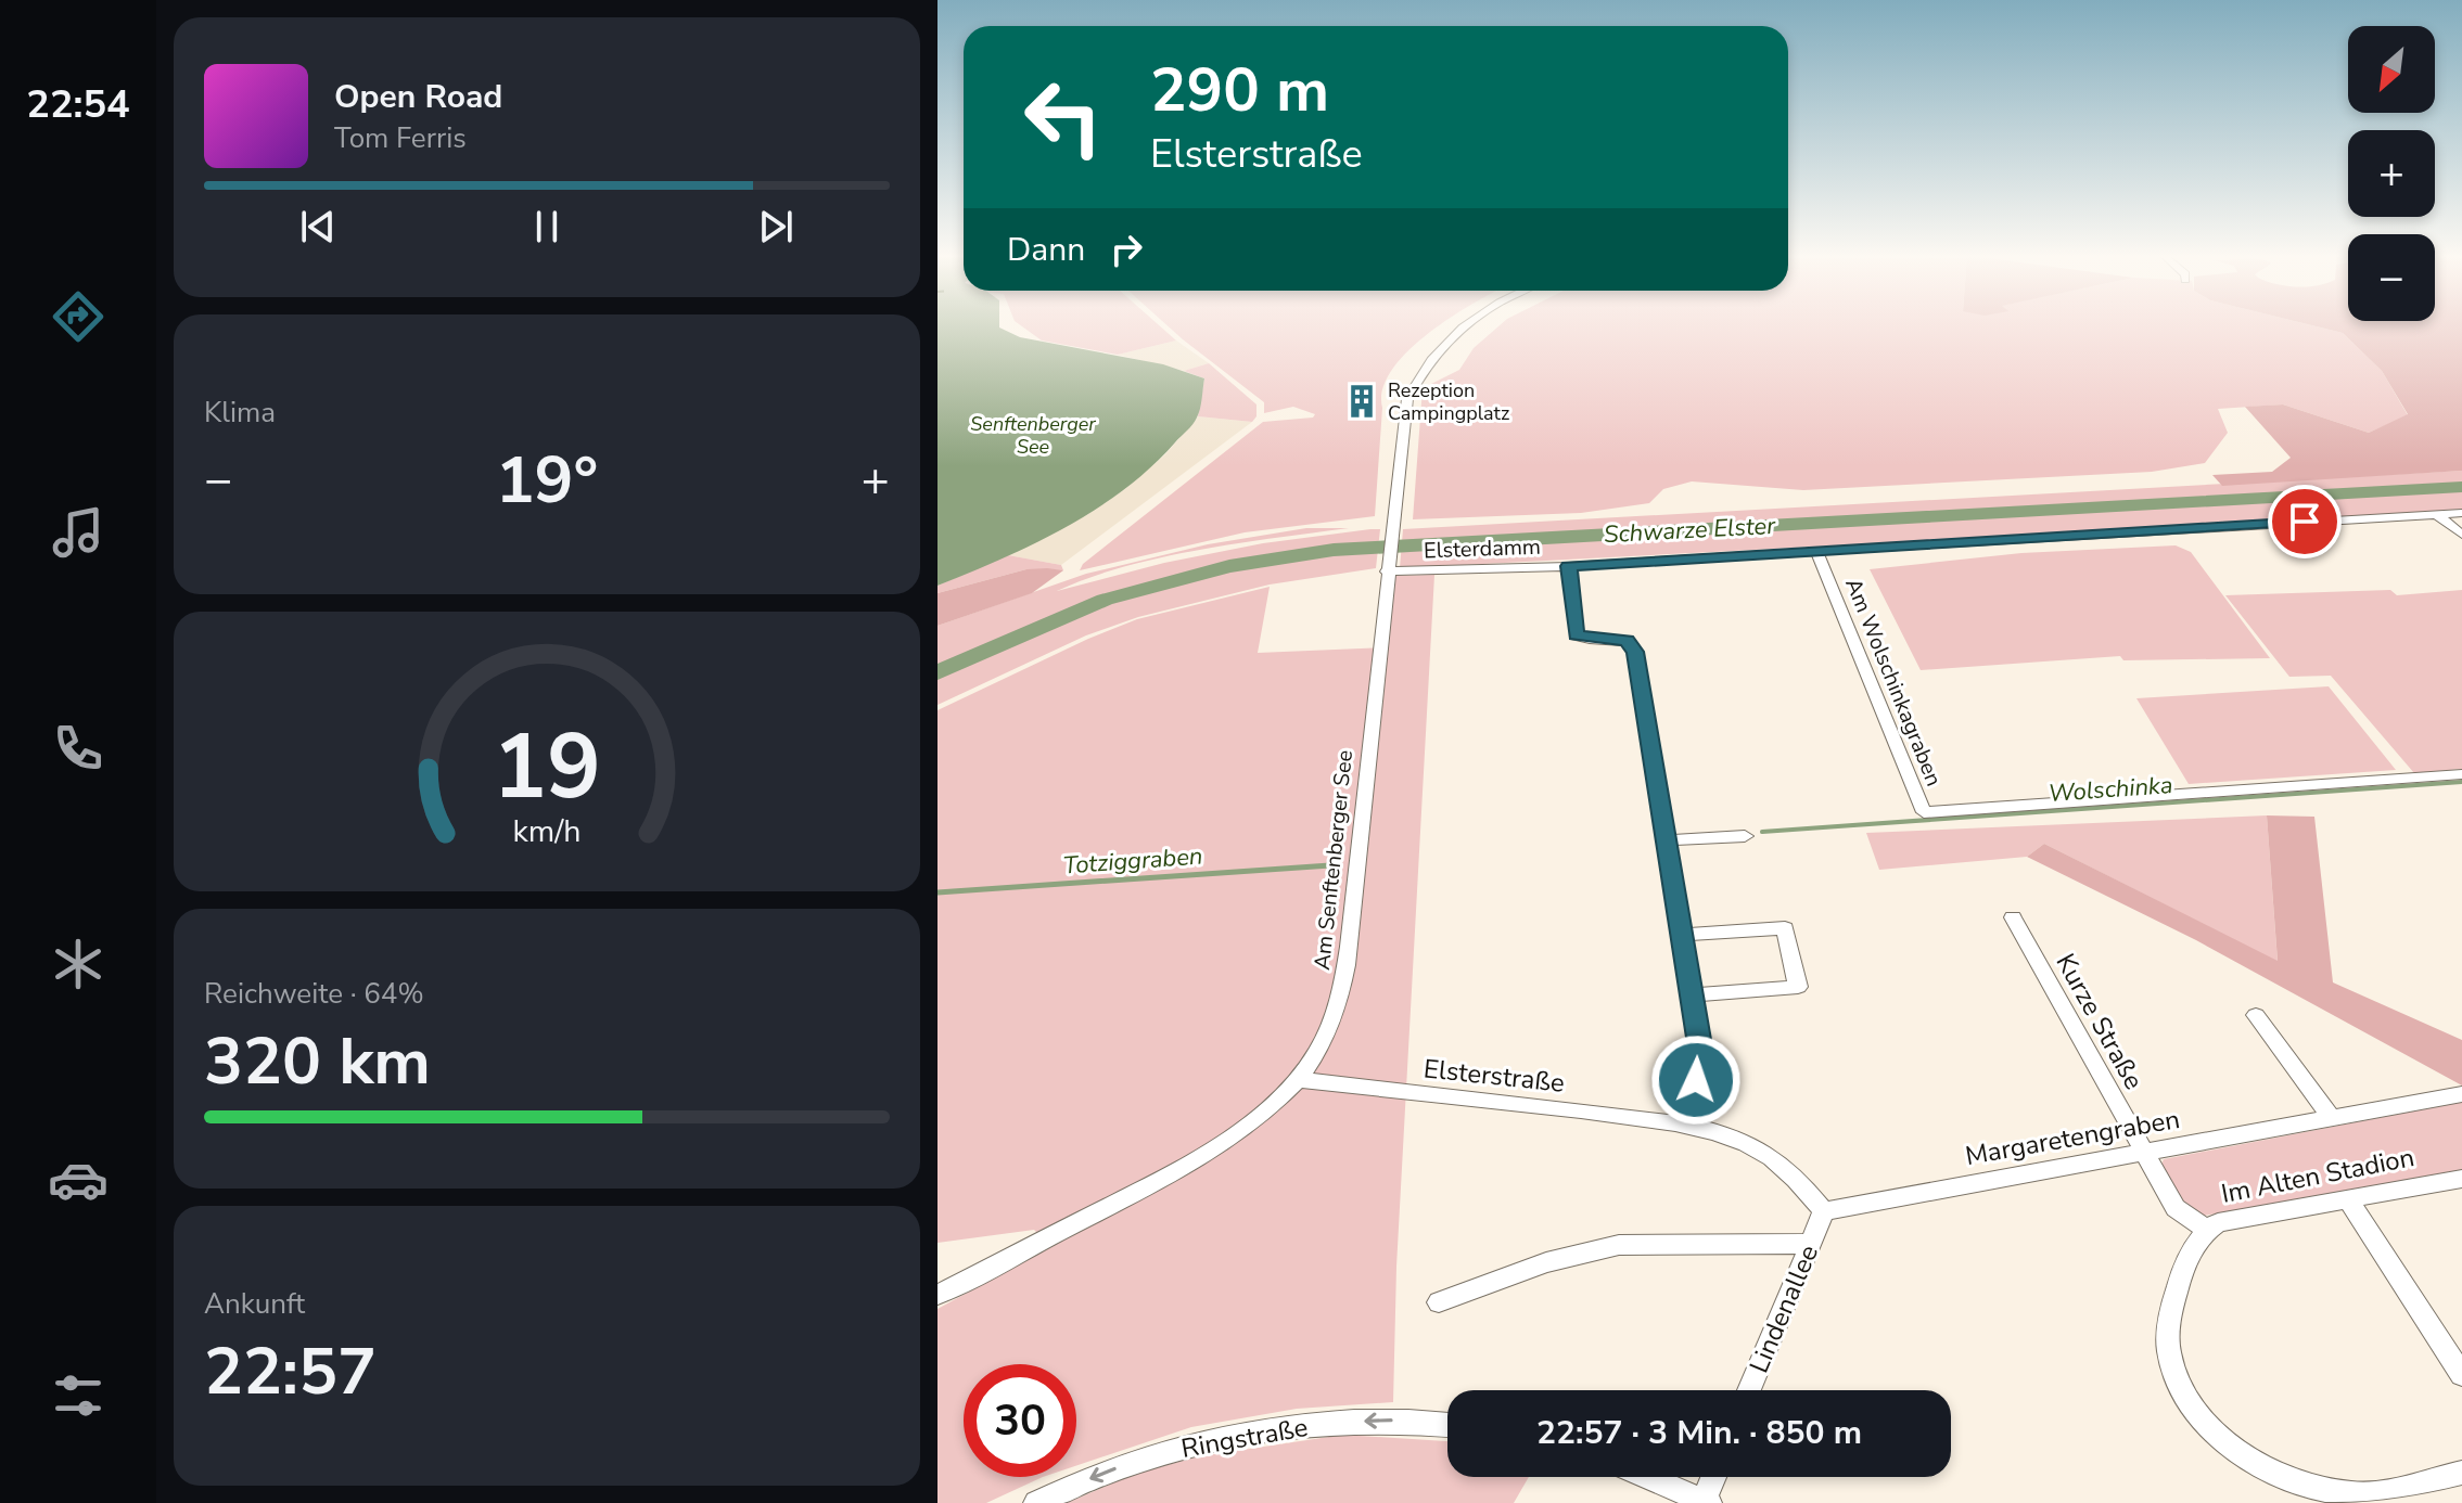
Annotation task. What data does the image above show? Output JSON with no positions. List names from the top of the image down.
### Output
{
  "streets": {
    "street": [
      "Elsterdamm",
      "Am Wolschinkagraben",
      "Am Senftenberger See",
      "Kurze Straße",
      "Elsterstraße",
      "Margaretengraben",
      "Im Alten Stadion",
      "Lindenallee",
      "Ringstraße"
    ]
  },
  "crossings": [
    ["Elsterdamm", "Am Wolschinkagraben"],
    ["Elsterdamm", "Am Senftenberger See"],
    ["Am Senftenberger See", "Elsterstraße"],
    ["Kurze Straße", "Margaretengraben"],
    ["Kurze Straße", "Im Alten Stadion"],
    ["Elsterstraße", "Margaretengraben"],
    ["Elsterstraße", "Lindenallee"],
    ["Margaretengraben", "Lindenallee"]
  ],
  "one_way": ["Ringstraße"],
  "water": [
    "Senftenberger See",
    "Schwarze Elster",
    "Wolschinka",
    "Totziggraben"
  ],
  "places": {
    "building": ["Rezeption Campingplatz"]
  },
  "north": "bottom left",
  "page": {
    "tabs": "22:54",
    "map_buttons": ["+", "−"],
    "turn": ["290 m", "Elsterstraße"],
    "song": ["Open Road", "Tom Ferris"],
    "then": "Dann",
    "tile": [
      "Klima",
      ["Reichweite · 64%", "320 km"],
      ["Ankunft", "22:57"]
    ],
    "heat": ["−", "19°", "+"],
    "limit": "30",
    "trip": "22:57 · 3 Min. · 850 m",
    "gauge": ["19", "km/h"]
  }
}
